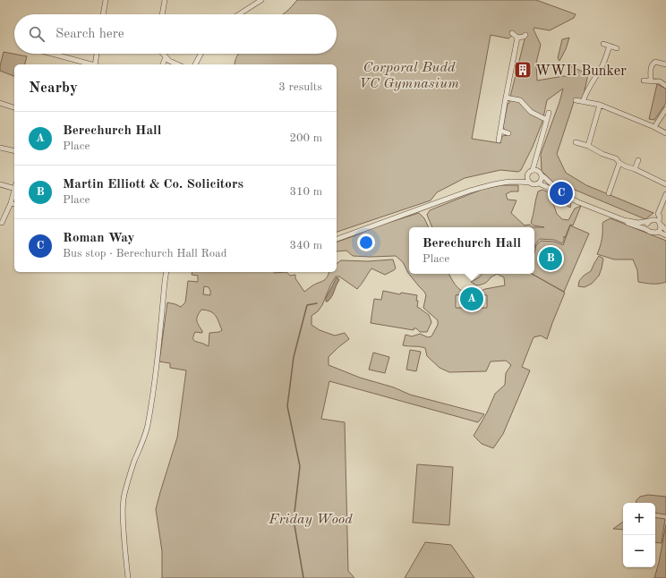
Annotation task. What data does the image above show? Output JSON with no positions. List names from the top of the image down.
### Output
{
  "parks": ["Corporal Budd VC Gymnasium", "Friday Wood"],
  "places": {
    "building": ["WWII Bunker"]
  },
  "page": {
    "search": "Search here",
    "heading": ["Nearby", "3 results"],
    "list": [
      {
        "mark": "A",
        "name": "Berechurch Hall",
        "note": "Place",
        "value": "200 m"
      },
      {
        "mark": "B",
        "name": "Martin Elliott & Co. Solicitors",
        "note": "Place",
        "value": "310 m"
      },
      {
        "mark": "C",
        "name": "Roman Way",
        "note": "Bus stop · Berechurch Hall Road",
        "value": "340 m"
      }
    ],
    "pins": ["C", "B", "A"],
    "popup": ["Berechurch Hall", "Place"],
    "map_buttons": ["+", "−"]
  }
}
